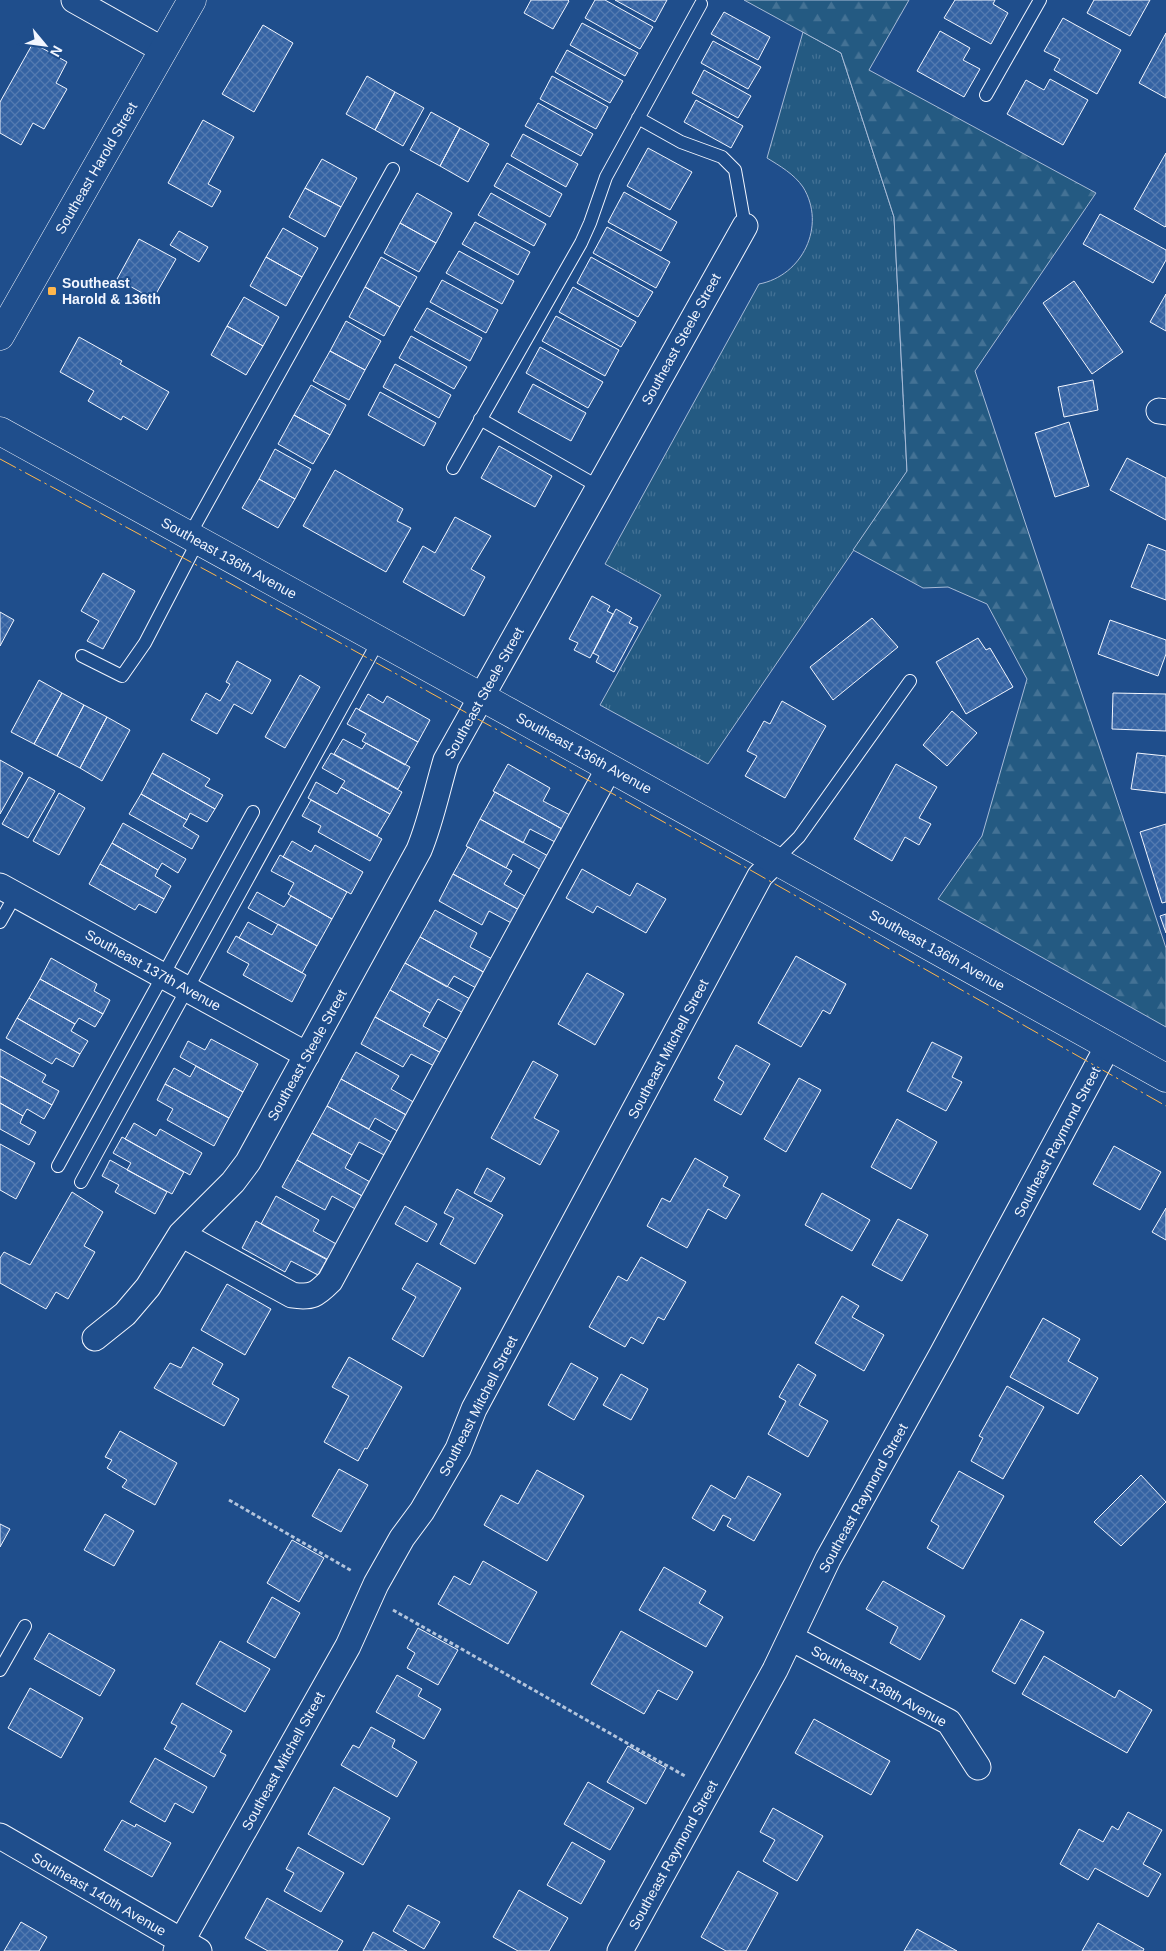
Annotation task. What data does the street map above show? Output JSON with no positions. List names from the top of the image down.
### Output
{
  "streets": {
    "street": [
      "Southeast Harold Street",
      "Southeast Steele Street",
      "Southeast 136th Avenue",
      "Southeast 137th Avenue",
      "Southeast Mitchell Street",
      "Southeast Raymond Street",
      "Southeast 138th Avenue",
      "Southeast 140th Avenue"
    ]
  },
  "crossings": [
    ["Southeast Steele Street", "Southeast 136th Avenue"],
    ["Southeast Steele Street", "Southeast 137th Avenue"],
    ["Southeast 136th Avenue", "Southeast Mitchell Street"],
    ["Southeast 136th Avenue", "Southeast Raymond Street"],
    ["Southeast Mitchell Street", "Southeast 140th Avenue"],
    ["Southeast Raymond Street", "Southeast 138th Avenue"]
  ],
  "places": {
    "transit": ["Southeast Harold & 136th"]
  },
  "north": "bottom right"
}
